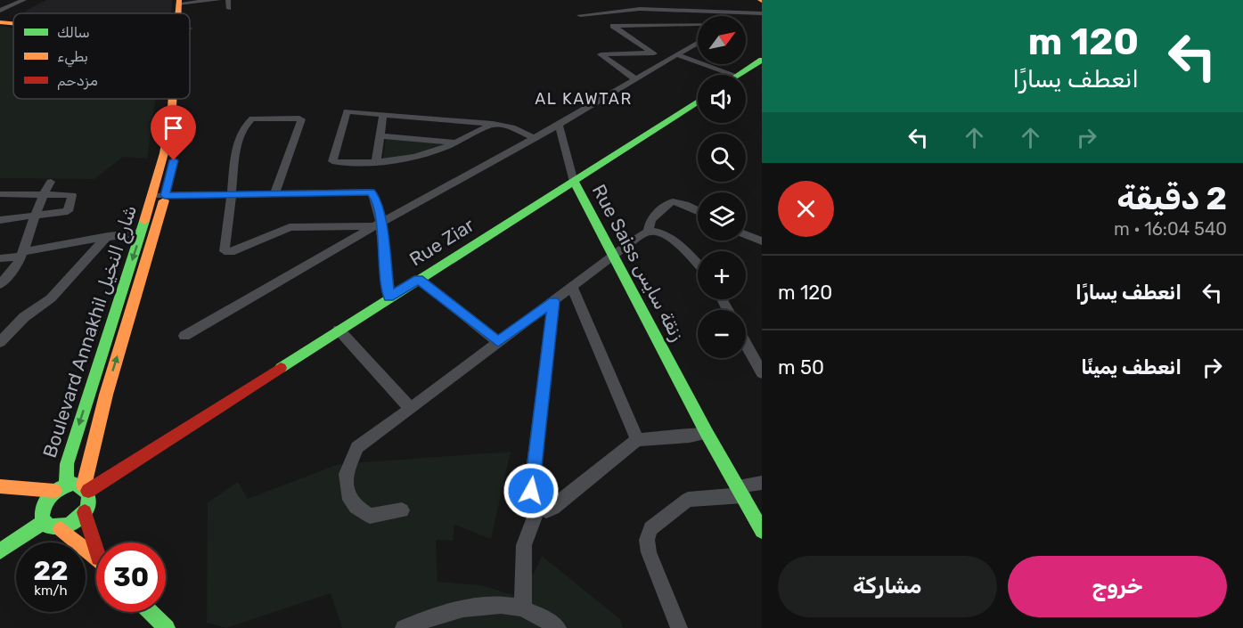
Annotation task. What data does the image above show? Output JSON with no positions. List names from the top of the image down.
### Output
{
  "streets": {
    "main road": ["Rue Ziar", "Rue Saiss زنقة سايس", "Boulevard Annakhil شارع النخيل"]
  },
  "crossings": [
    ["Rue Ziar", "Rue Saiss زنقة سايس"],
    ["Rue Ziar", "Boulevard Annakhil شارع النخيل"]
  ],
  "districts": ["AL KAWTAR"],
  "legend": ["سالك", "بطيء", "مزدحم"],
  "north": "top right",
  "page": {
    "turn": ["120 m", "انعطف يسارًا"],
    "map_buttons": ["+", "−"],
    "heading": ["2 دقيقة", "540 m · 16:04"],
    "list": [
      {
        "name": "انعطف يسارًا",
        "value": "120 m"
      },
      {
        "name": "انعطف يمينًا",
        "value": "50 m"
      }
    ],
    "speed": "22 km/h",
    "limit": "30",
    "buttons": ["خروج", "مشاركة"]
  }
}
